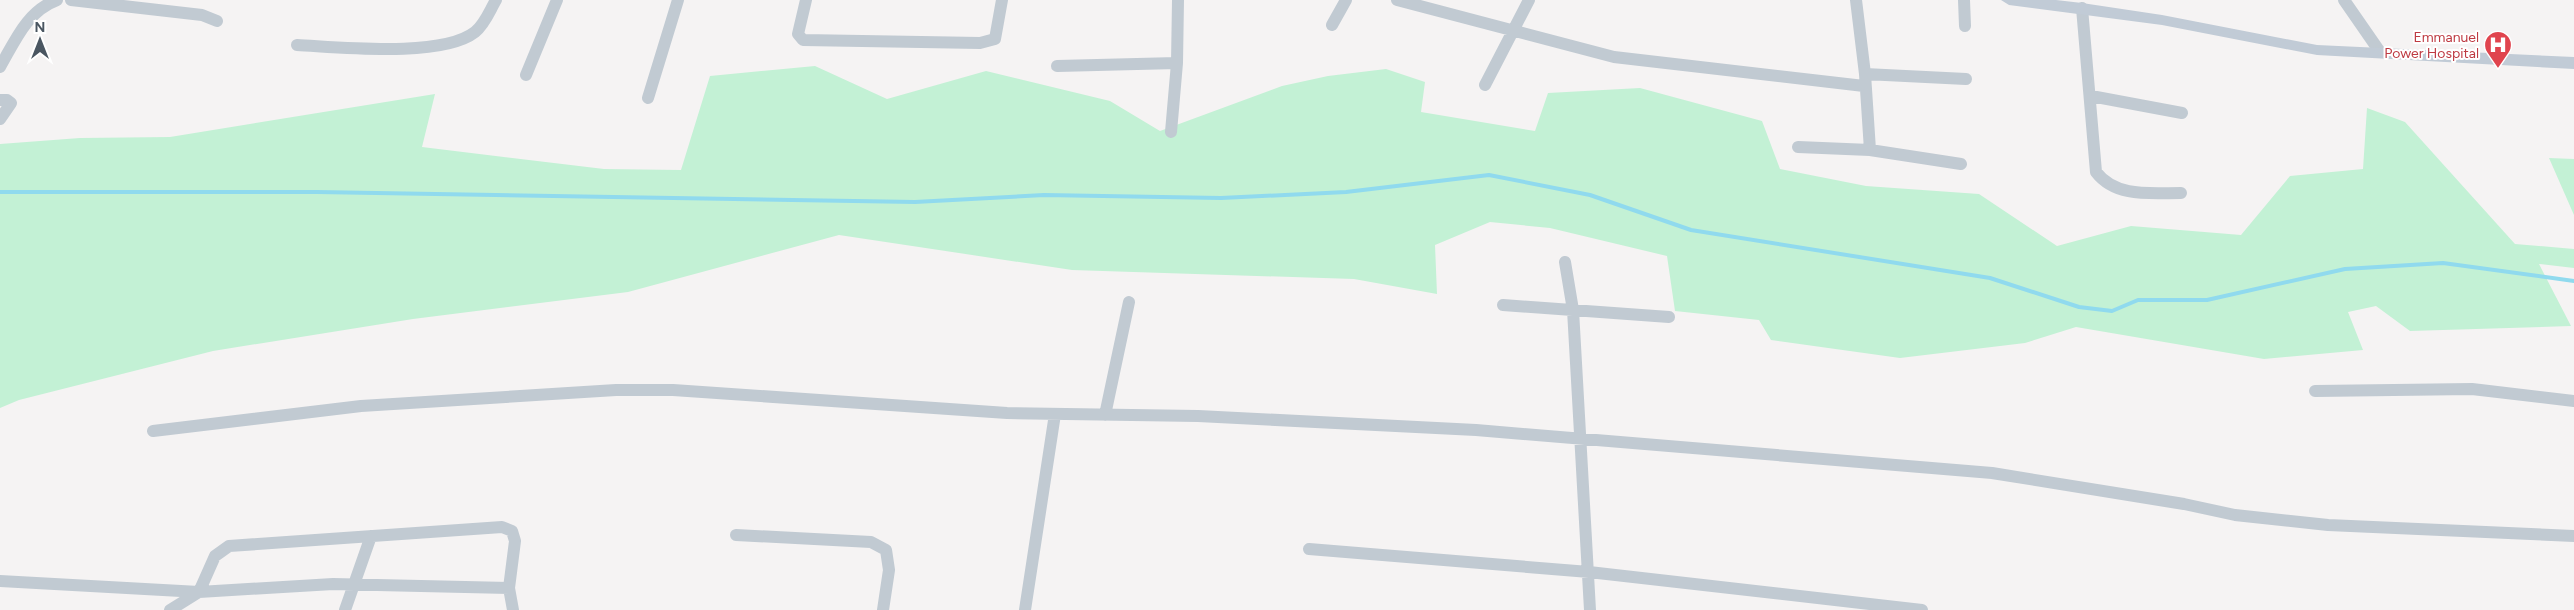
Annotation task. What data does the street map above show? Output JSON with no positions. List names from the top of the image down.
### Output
{
  "places": {
    "hospital": ["Emmanuel Power Hospital"]
  },
  "north": "top"
}
